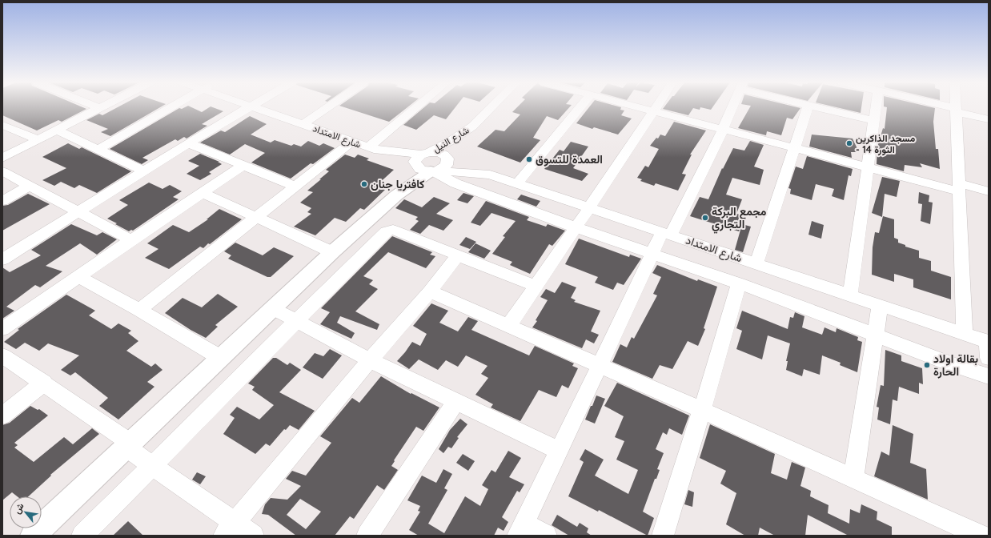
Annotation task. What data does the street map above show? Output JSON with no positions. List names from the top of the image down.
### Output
{
  "streets": {
    "street": ["شارع الامتداد", "شارع النيل"]
  },
  "crossings": [
    ["شارع الامتداد", "شارع النيل"]
  ],
  "places": [
    "مسجد الذاكرين - الثورة 14",
    "العمدة للتسوق",
    "كافتريا جنان",
    "مجمع البركة التجاري",
    "بقالة اولاد الحارة"
  ],
  "north": "top left"
}
